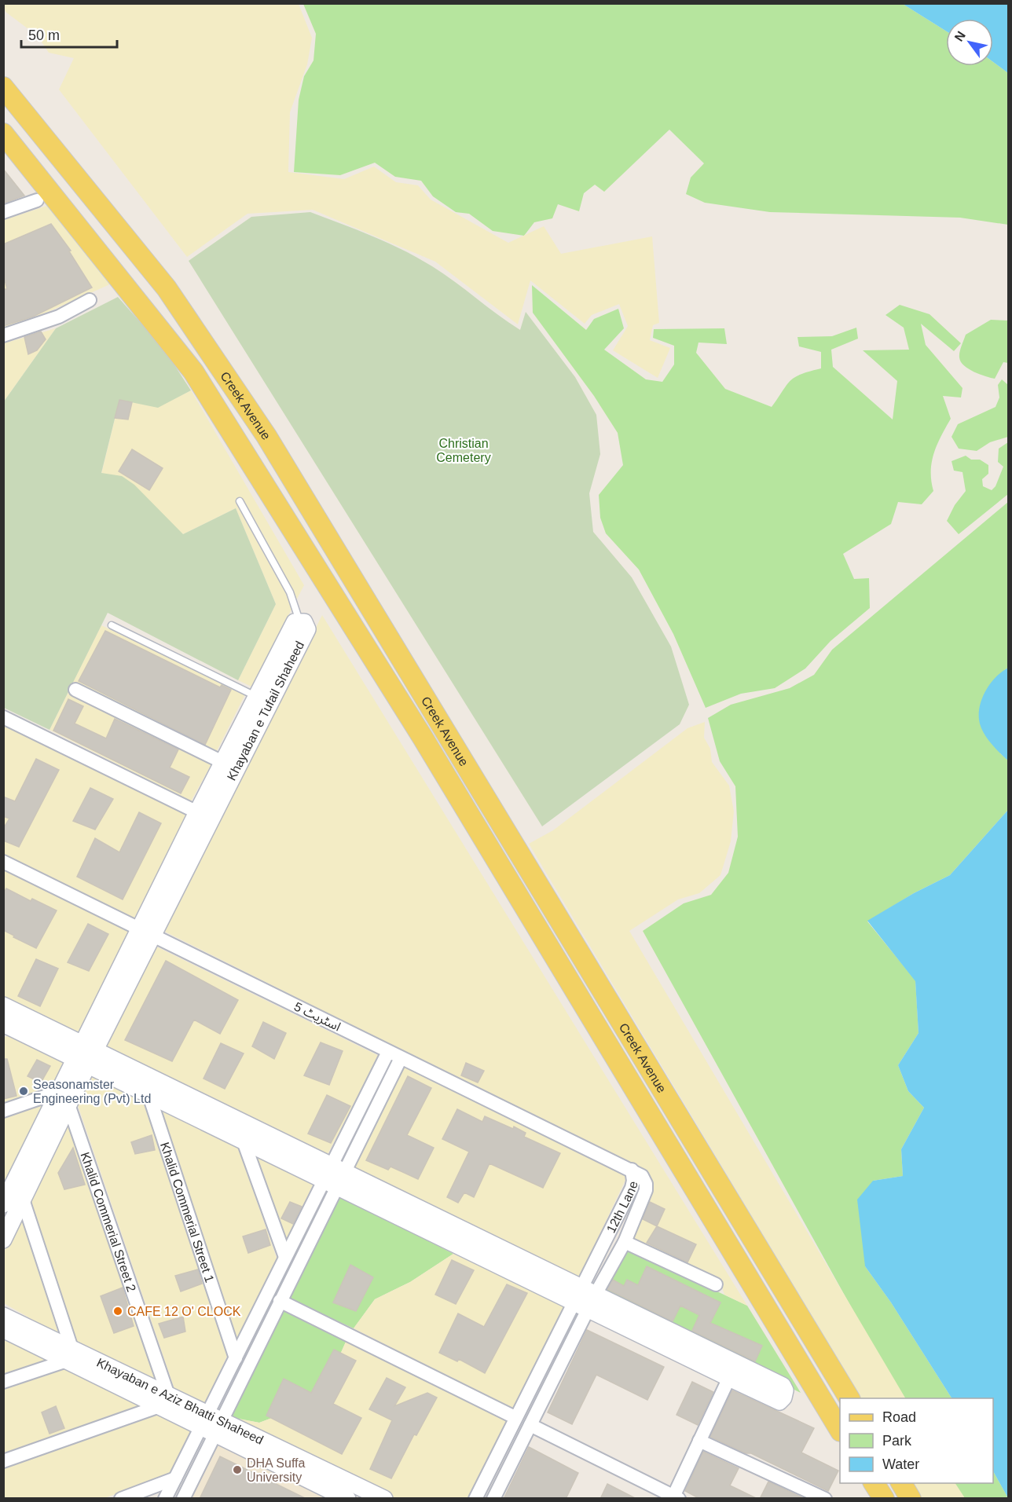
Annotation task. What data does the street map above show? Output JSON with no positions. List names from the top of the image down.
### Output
{
  "streets": {
    "main road": ["Creek Avenue"],
    "street": [
      "Khayaban e Tufail Shaheed",
      "اسٹریٹ 5",
      "12th Lane",
      "Khalid Commerial Street 1",
      "Khalid Commerial Street 2",
      "Khayaban e Aziz Bhatti Shaheed"
    ]
  },
  "crossings": [
    ["Khayaban e Tufail Shaheed", "اسٹریٹ 5"],
    ["Khayaban e Tufail Shaheed", "Khalid Commerial Street 2"],
    ["اسٹریٹ 5", "12th Lane"],
    ["Khalid Commerial Street 2", "Khayaban e Aziz Bhatti Shaheed"]
  ],
  "parks": ["Christian Cemetery"],
  "places": ["Seasonamster Engineering (Pvt) Ltd", "CAFE 12 O' CLOCK", "DHA Suffa University"],
  "legend": ["Road", "Park", "Water"],
  "scale_bar": "50 m",
  "north": "top left"
}
